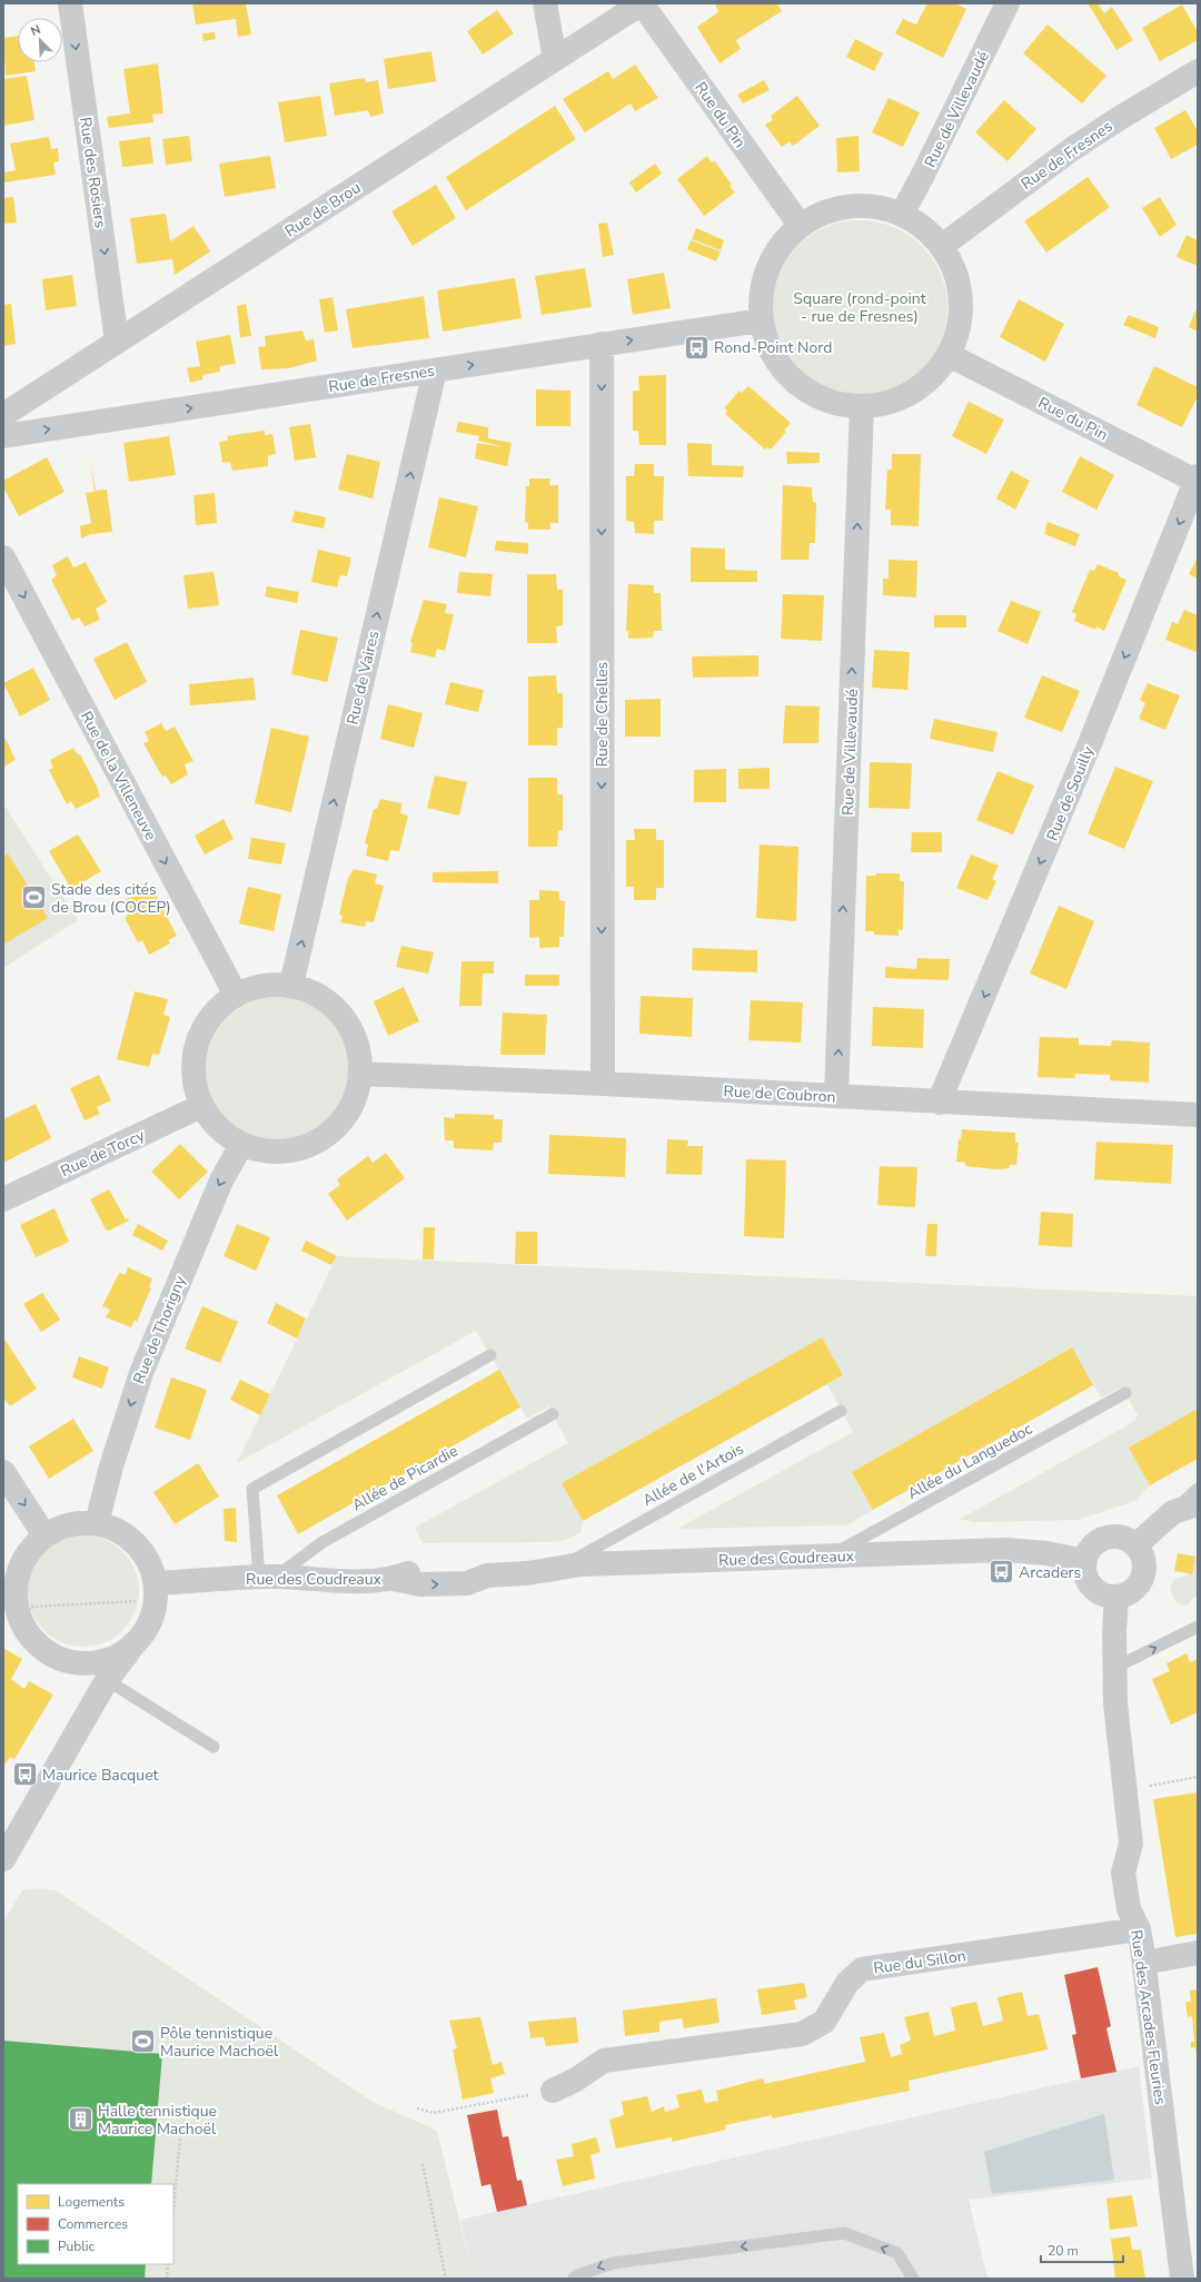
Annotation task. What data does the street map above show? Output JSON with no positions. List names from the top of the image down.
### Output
{
  "streets": {
    "street": [
      "Rue de Villevaudé",
      "Rue du Pin",
      "Rue de Fresnes",
      "Rue des Rosiers",
      "Rue de Brou",
      "Rue de Vaires",
      "Rue de Chelles",
      "Rue de la Villeneuve",
      "Rue de Souilly",
      "Rue de Coubron",
      "Rue de Torcy",
      "Rue de Thorigny",
      "Rue des Coudreaux",
      "Rue du Sillon",
      "Rue des Arcades Fleuries"
    ],
    "lane": ["Allée du Languedoc", "Allée de l'Artois", "Allée de Picardie"]
  },
  "crossings": [
    ["Rue de Villevaudé", "Rue de Coubron"],
    ["Rue du Pin", "Rue de Brou"],
    ["Rue du Pin", "Rue de Souilly"],
    ["Rue de Fresnes", "Rue de Vaires"],
    ["Rue de Fresnes", "Rue de Chelles"],
    ["Rue des Rosiers", "Rue de Brou"],
    ["Rue de Chelles", "Rue de Coubron"],
    ["Rue de Souilly", "Rue de Coubron"],
    ["Allée du Languedoc", "Rue des Coudreaux"],
    ["Allée de l'Artois", "Rue des Coudreaux"],
    ["Allée de Picardie", "Rue des Coudreaux"],
    ["Rue des Coudreaux", "Rue des Arcades Fleuries"],
    ["Rue du Sillon", "Rue des Arcades Fleuries"]
  ],
  "one_way": [
    "Rue de Villevaudé",
    "Rue de Fresnes",
    "Rue des Rosiers",
    "Rue de Vaires",
    "Rue de Chelles",
    "Rue de la Villeneuve",
    "Rue de Souilly",
    "Rue de Thorigny"
  ],
  "parks": ["Square (rond-point - rue de Fresnes)"],
  "places": {
    "bus stop": ["Rond-Point Nord", "Arcaders", "Maurice Bacquet"],
    "sports": ["Stade des cités de Brou (COCEP)", "Pôle tennistique Maurice Machoël"],
    "building": ["Halle tennistique Maurice Machoël"]
  },
  "legend": ["Logements", "Commerces", "Public"],
  "scale_bar": "20 m",
  "north": "top left"
}
